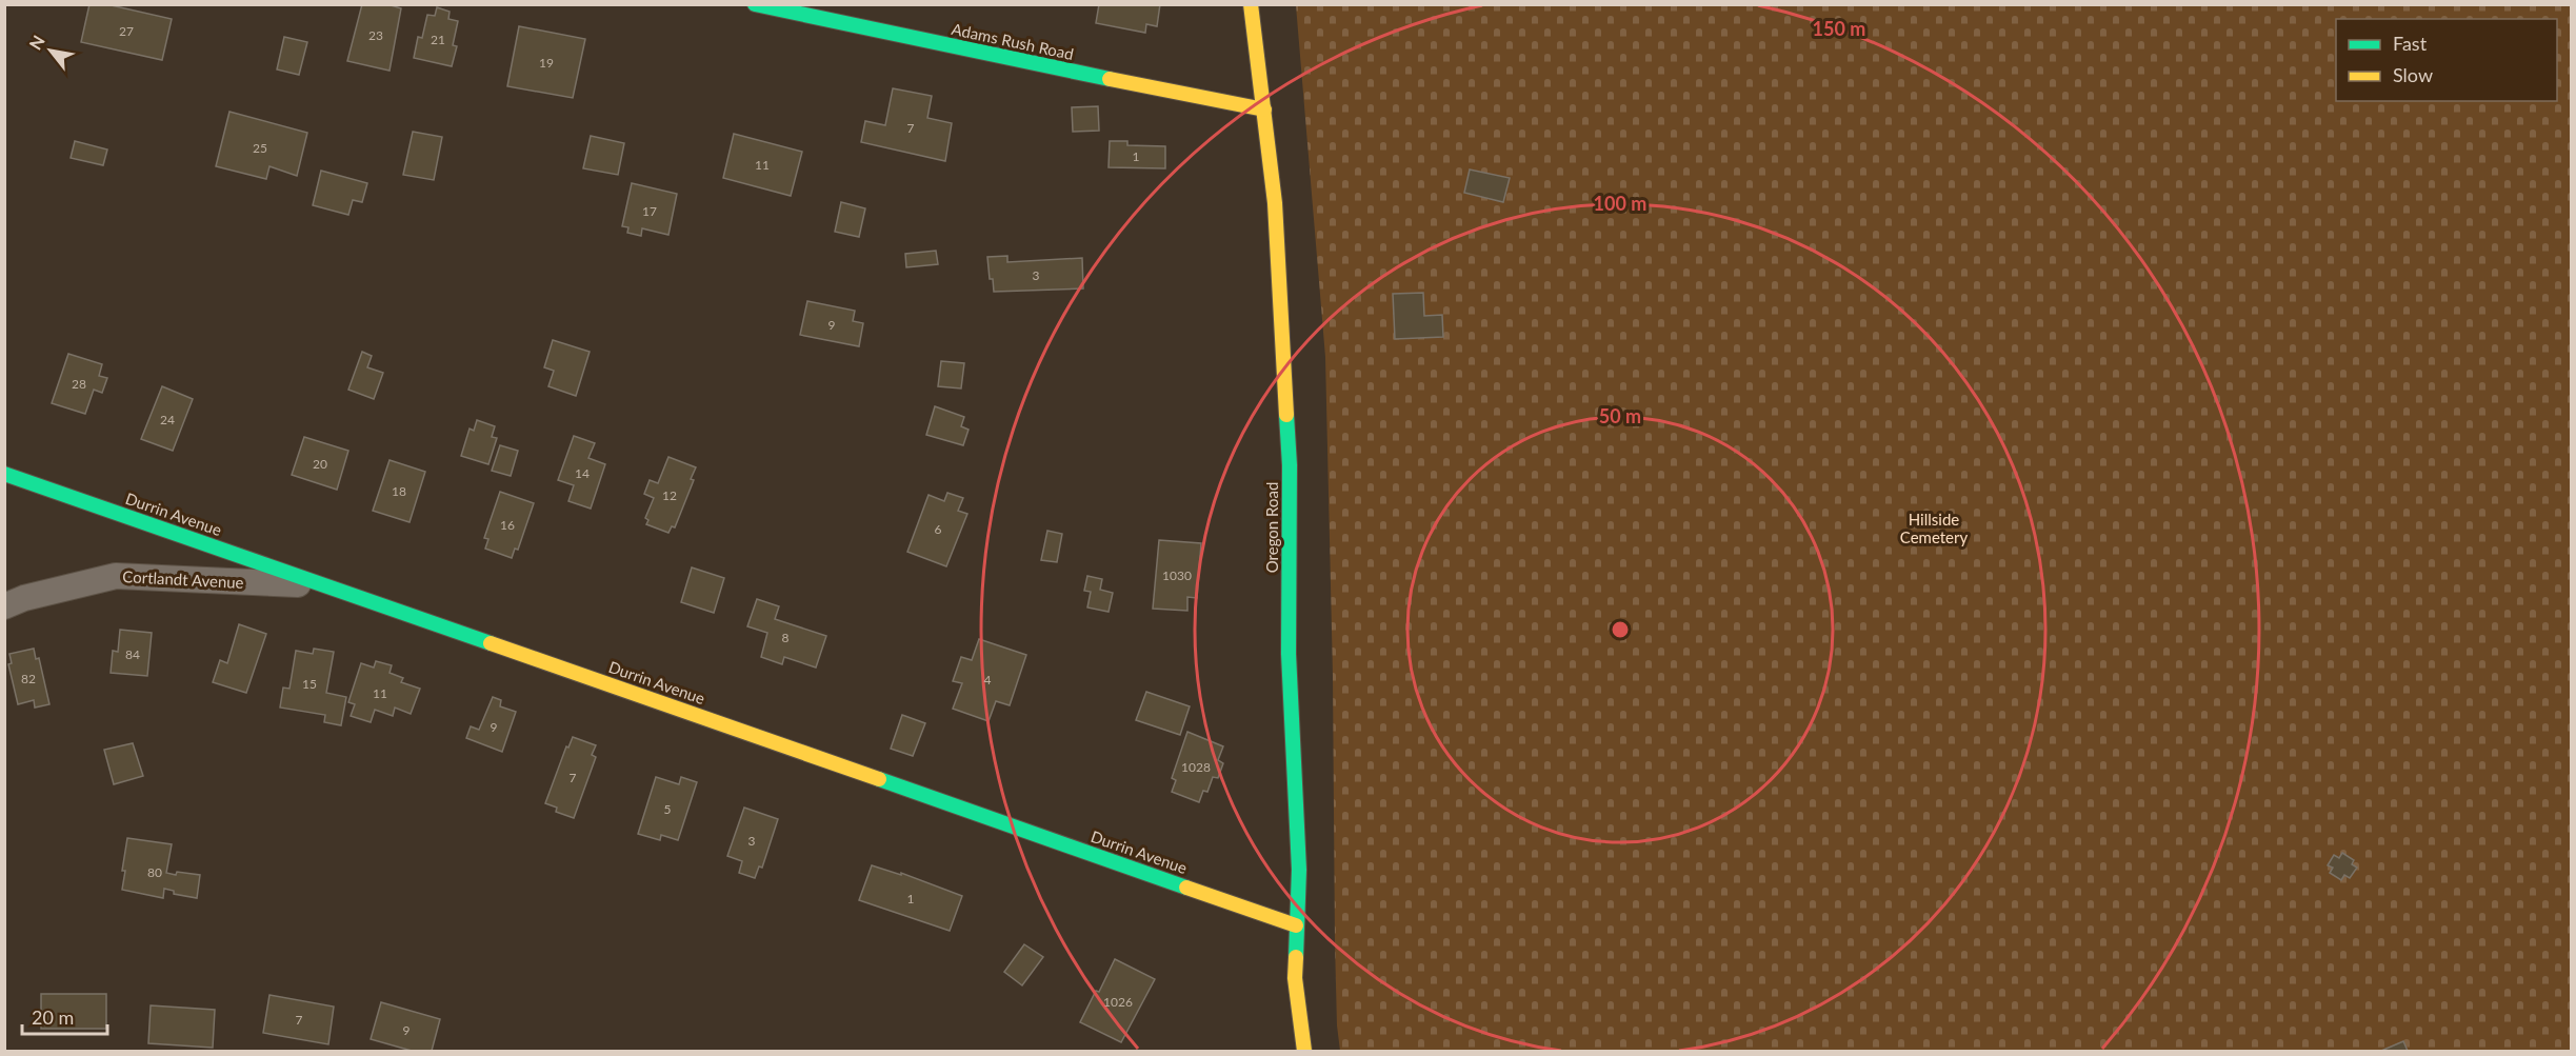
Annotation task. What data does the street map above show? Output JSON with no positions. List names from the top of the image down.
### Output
{
  "streets": {
    "street": [
      "Adams Rush Road",
      "Durrin Avenue",
      "Oregon Road",
      "Cortlandt Avenue"
    ]
  },
  "crossings": [
    ["Adams Rush Road", "Oregon Road"],
    ["Durrin Avenue", "Oregon Road"],
    ["Durrin Avenue", "Cortlandt Avenue"]
  ],
  "parks": ["Hillside Cemetery"],
  "house_numbers": [
    "27",
    "23",
    "21",
    "19",
    "7",
    "25",
    "1",
    "11",
    "17",
    "3",
    "9",
    "28",
    "24",
    "20",
    "14",
    "18",
    "12",
    "16",
    "6",
    "1030",
    "8",
    "84",
    "82",
    "4",
    "15",
    "11",
    "9",
    "1028",
    "7",
    "5",
    "3",
    "80",
    "1",
    "1026",
    "7",
    "9"
  ],
  "legend": ["Fast", "Slow"],
  "scale_bar": "20 m",
  "north": "top left",
  "rings": ["150 m", "100 m", "50 m"]
}
